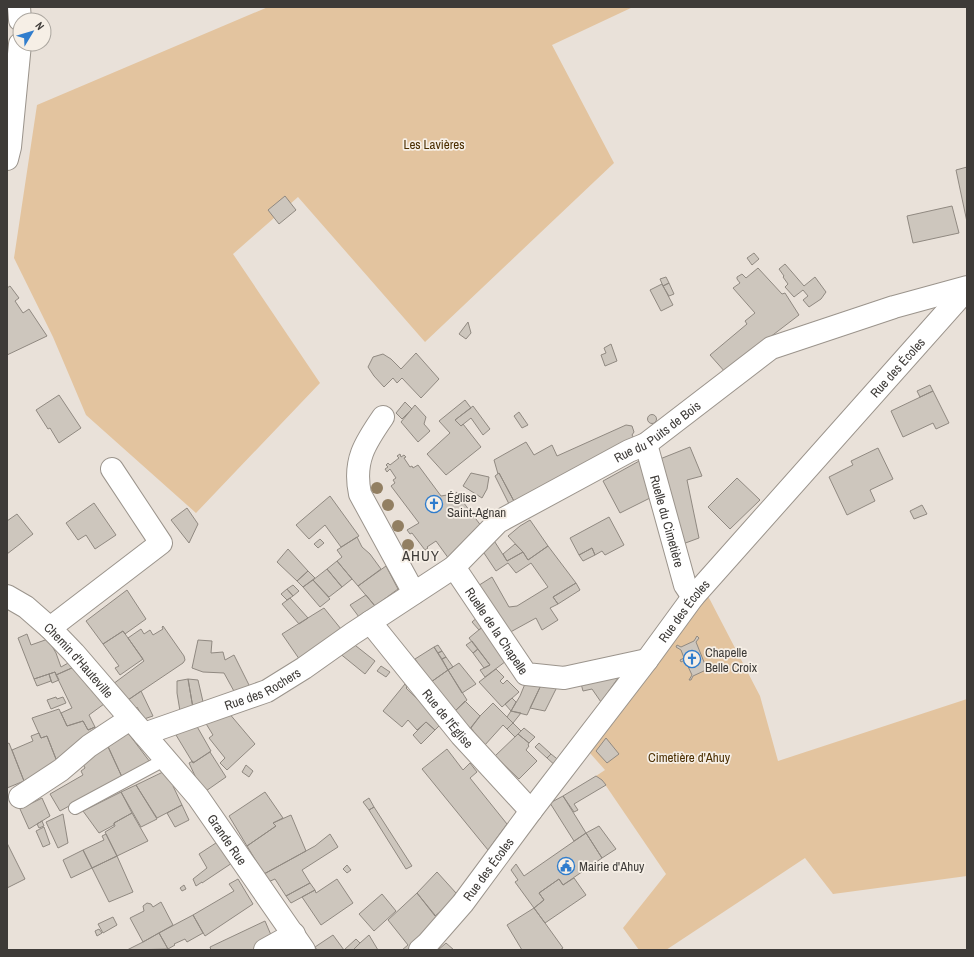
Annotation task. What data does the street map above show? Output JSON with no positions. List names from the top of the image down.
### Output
{
  "streets": {
    "street": [
      "Rue des Écoles",
      "Rue du Puits de Bois",
      "Ruelle du Cimetière",
      "Ruelle de la Chapelle",
      "Chemin d'Hauteville",
      "Rue des Rochers",
      "Rue de l'Église",
      "Grande Rue"
    ]
  },
  "crossings": [
    ["Rue des Écoles", "Rue du Puits de Bois"],
    ["Rue des Écoles", "Ruelle du Cimetière"],
    ["Rue des Écoles", "Ruelle de la Chapelle"],
    ["Rue des Écoles", "Rue de l'Église"],
    ["Rue du Puits de Bois", "Ruelle du Cimetière"],
    ["Rue du Puits de Bois", "Ruelle de la Chapelle"],
    ["Rue du Puits de Bois", "Rue des Rochers"],
    ["Rue du Puits de Bois", "Rue de l'Église"],
    ["Chemin d'Hauteville", "Rue des Rochers"],
    ["Chemin d'Hauteville", "Grande Rue"],
    ["Rue des Rochers", "Rue de l'Église"],
    ["Rue des Rochers", "Grande Rue"]
  ],
  "districts": ["AHUY"],
  "parks": ["Les Lavières", "Cimetière d'Ahuy"],
  "places": {
    "church": ["Église Saint-Agnan", "Chapelle Belle Croix"],
    "public building": ["Mairie d'Ahuy"]
  },
  "north": "top right"
}
